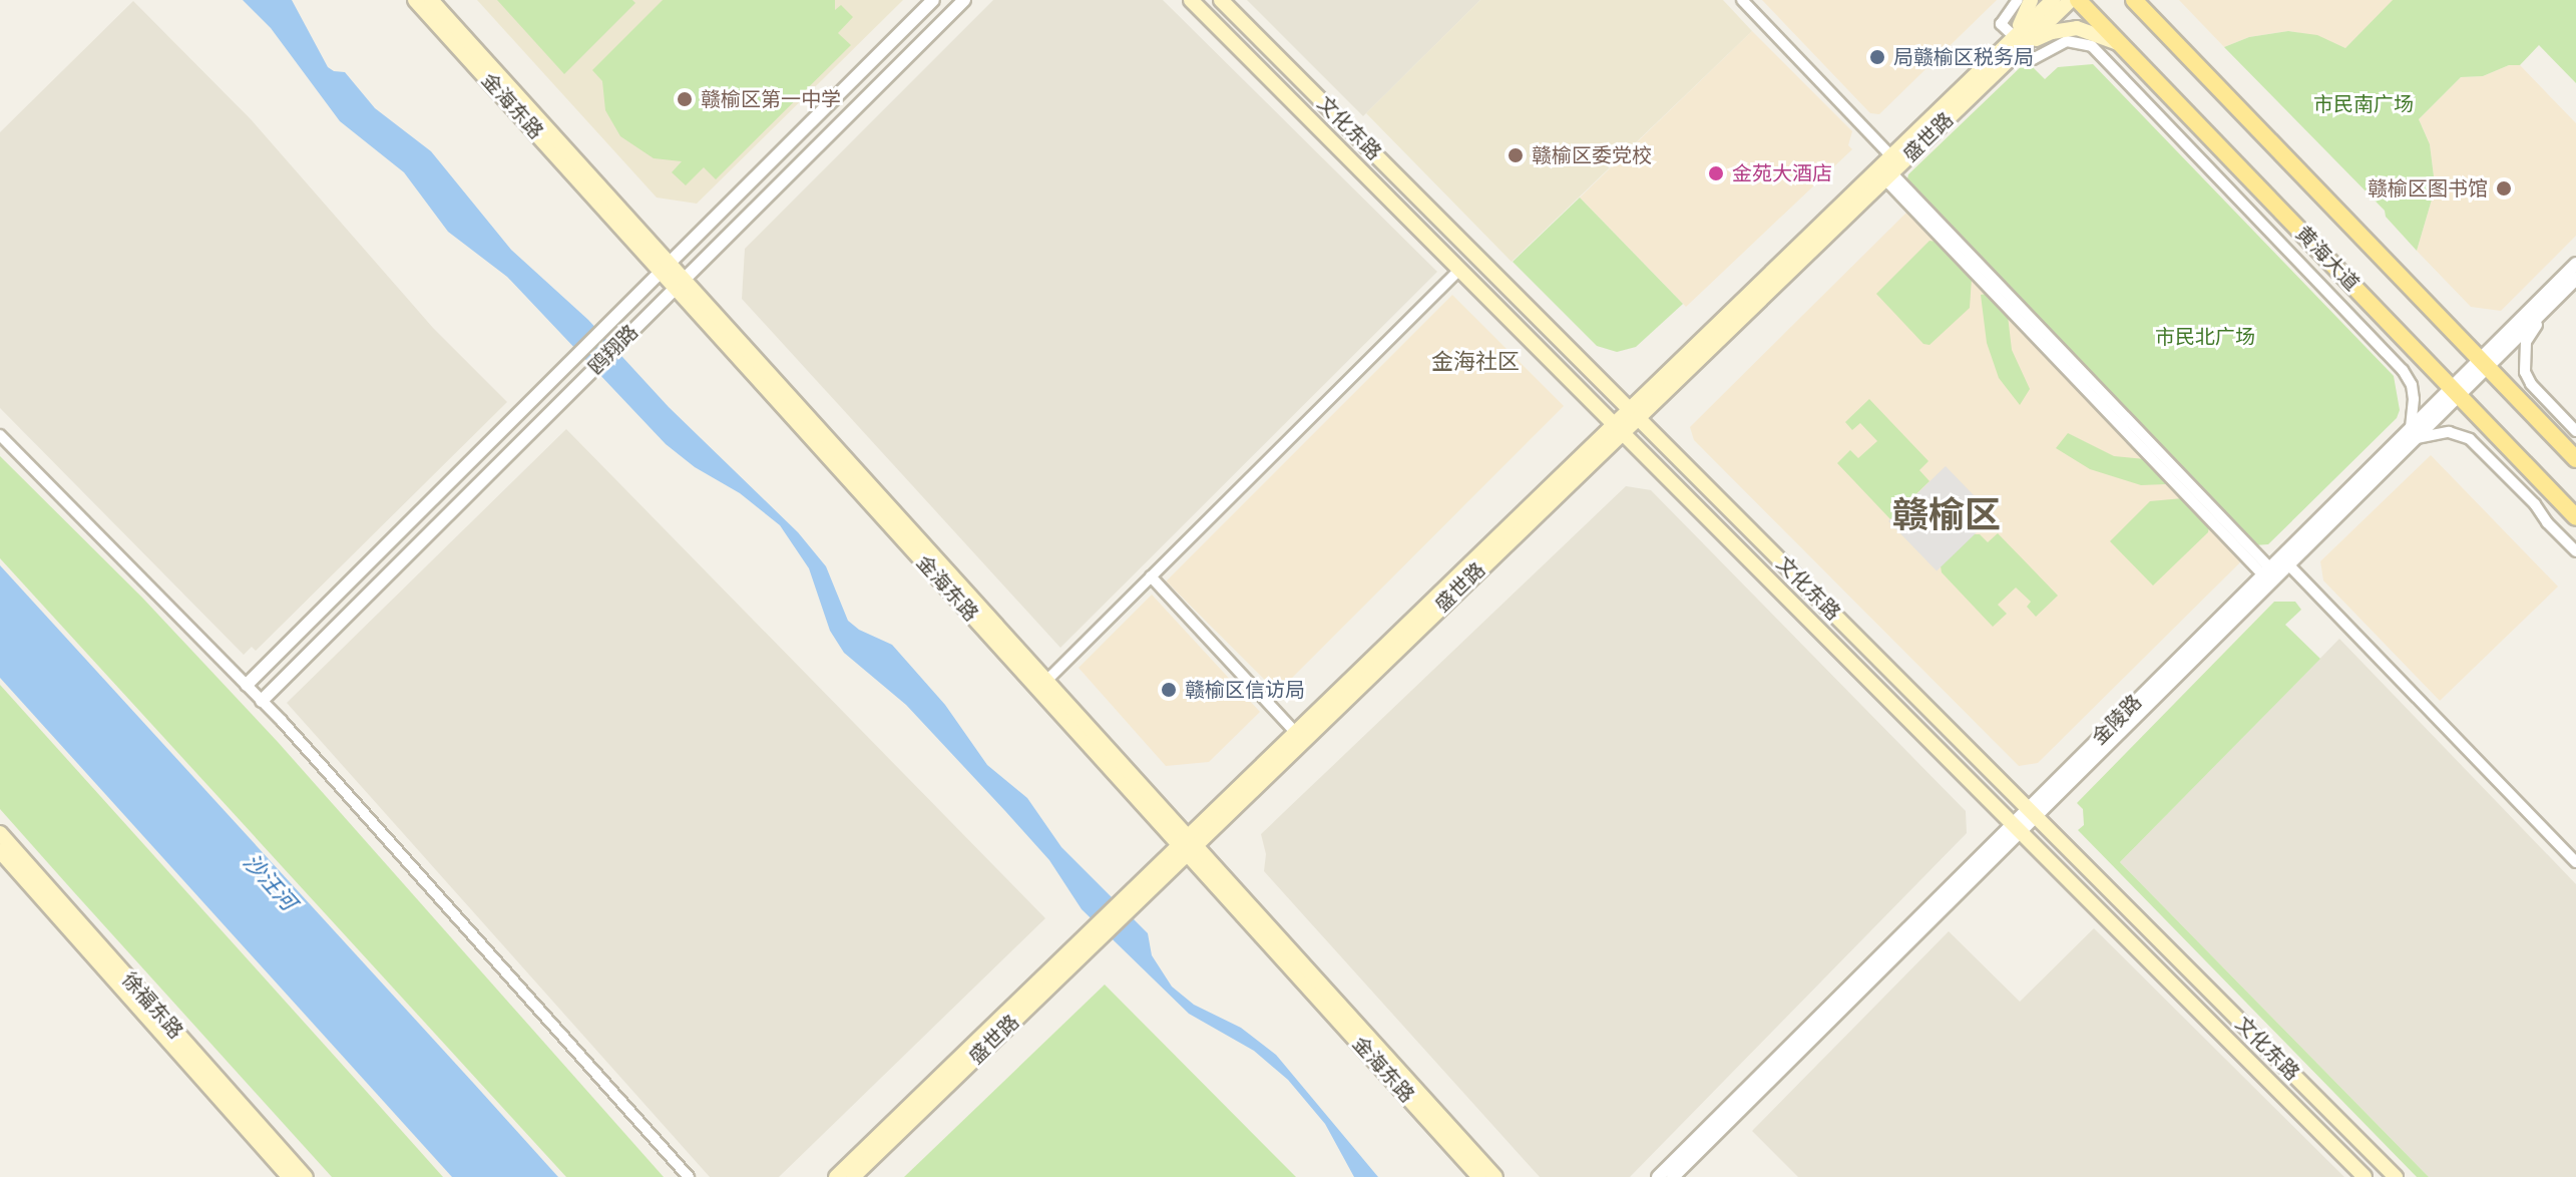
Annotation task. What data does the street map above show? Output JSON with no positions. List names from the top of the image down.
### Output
{
  "streets": {
    "main road": [
      "金海东路",
      "文化东路",
      "盛世路",
      "黄海大道",
      "徐福东路"
    ],
    "street": ["鸥翔路", "金陵路"]
  },
  "crossings": [
    ["金海东路", "盛世路"],
    ["金海东路", "鸥翔路"],
    ["文化东路", "盛世路"],
    ["文化东路", "金陵路"],
    ["黄海大道", "金陵路"]
  ],
  "districts": ["金海社区", "赣榆区"],
  "water": ["沙汪河"],
  "parks": ["市民南广场", "市民北广场"],
  "places": [
    "局赣榆区税务局",
    "赣榆区第一中学",
    "赣榆区委党校",
    "金苑大酒店",
    "赣榆区图书馆",
    "赣榆区信访局"
  ]
}
